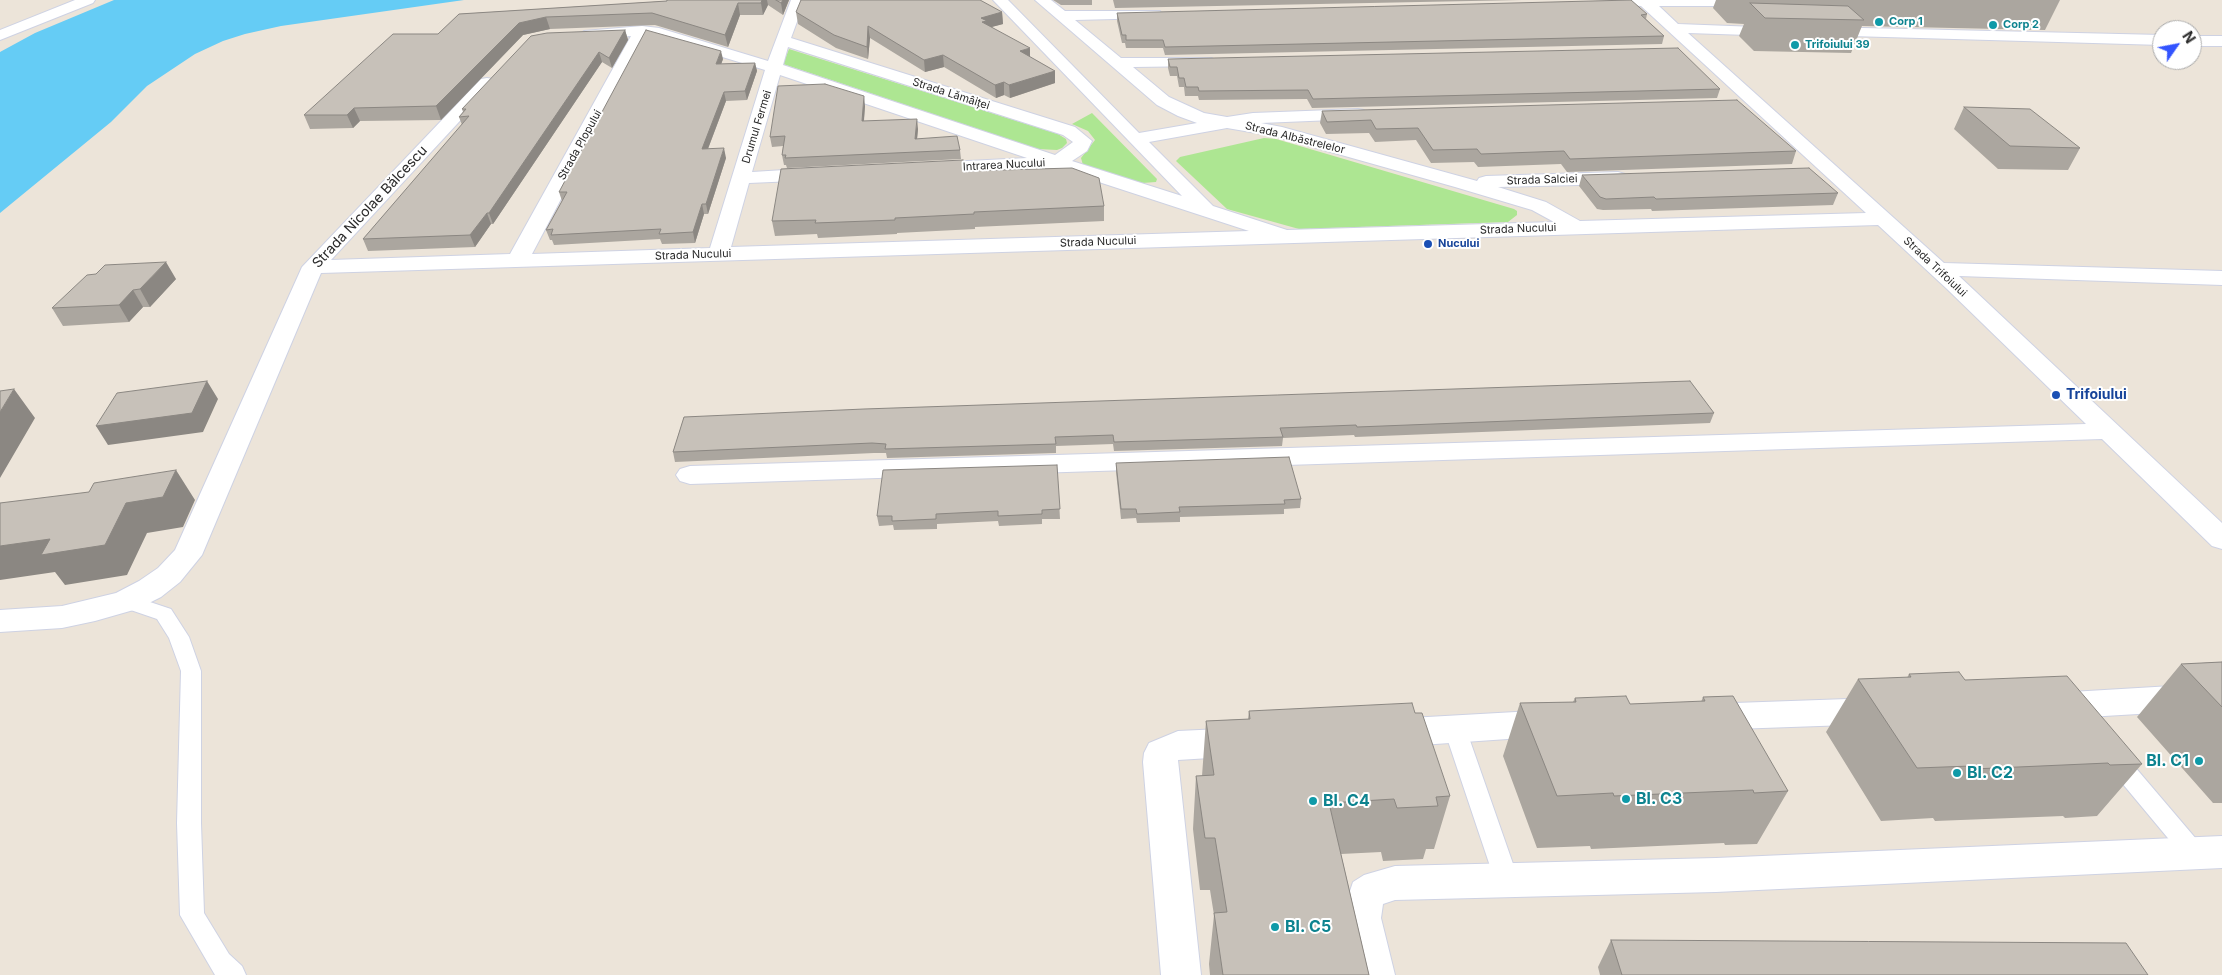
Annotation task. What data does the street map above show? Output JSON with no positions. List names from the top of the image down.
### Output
{
  "streets": {
    "street": [
      "Strada Lămâiței",
      "Drumul Fermei",
      "Strada Albăstrelelor",
      "Strada Plopului",
      "Intrarea Nucului",
      "Strada Salciei",
      "Strada Nicolae Bălcescu",
      "Strada Nucului",
      "Strada Trifoiului"
    ]
  },
  "crossings": [
    ["Strada Lămâiței", "Drumul Fermei"],
    ["Strada Lămâiței", "Intrarea Nucului"],
    ["Drumul Fermei", "Strada Nucului"],
    ["Strada Albăstrelelor", "Strada Salciei"],
    ["Strada Albăstrelelor", "Strada Nucului"],
    ["Strada Plopului", "Strada Nucului"],
    ["Strada Nicolae Bălcescu", "Strada Nucului"],
    ["Strada Nucului", "Strada Trifoiului"]
  ],
  "places": [
    "Corp 1",
    "Corp 2",
    "Trifoiului 39",
    "Nucului",
    "Trifoiului",
    "Bl. C1",
    "Bl. C2",
    "Bl. C3",
    "Bl. C4",
    "Bl. C5"
  ],
  "north": "top right"
}
